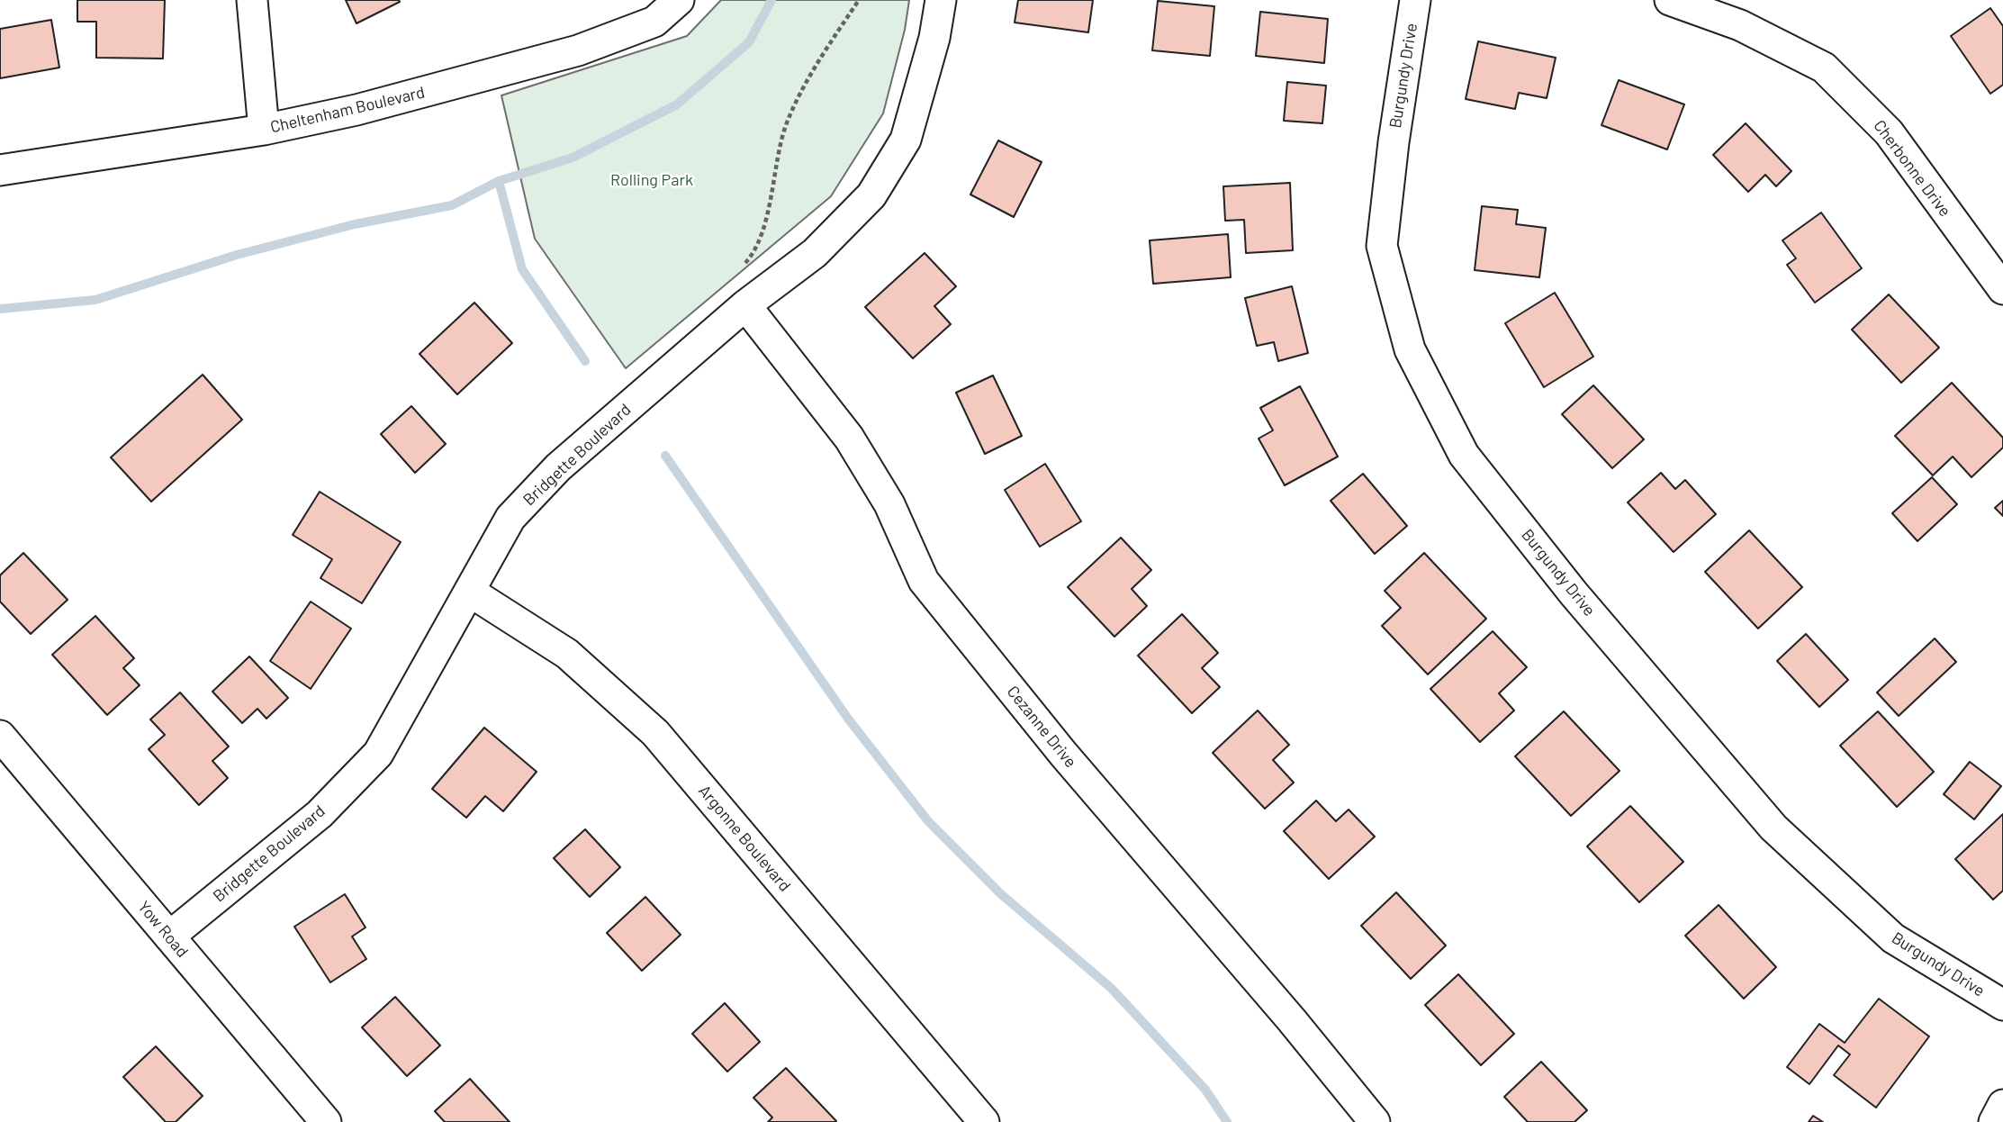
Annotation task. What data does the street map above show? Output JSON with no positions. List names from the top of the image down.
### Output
{
  "streets": {
    "street": [
      "Burgundy Drive",
      "Cheltenham Boulevard",
      "Cherbonne Drive",
      "Bridgette Boulevard",
      "Cezanne Drive",
      "Argonne Boulevard",
      "Yow Road"
    ]
  },
  "crossings": [
    ["Bridgette Boulevard", "Cezanne Drive"],
    ["Bridgette Boulevard", "Argonne Boulevard"],
    ["Bridgette Boulevard", "Yow Road"]
  ],
  "parks": ["Rolling Park"]
}
